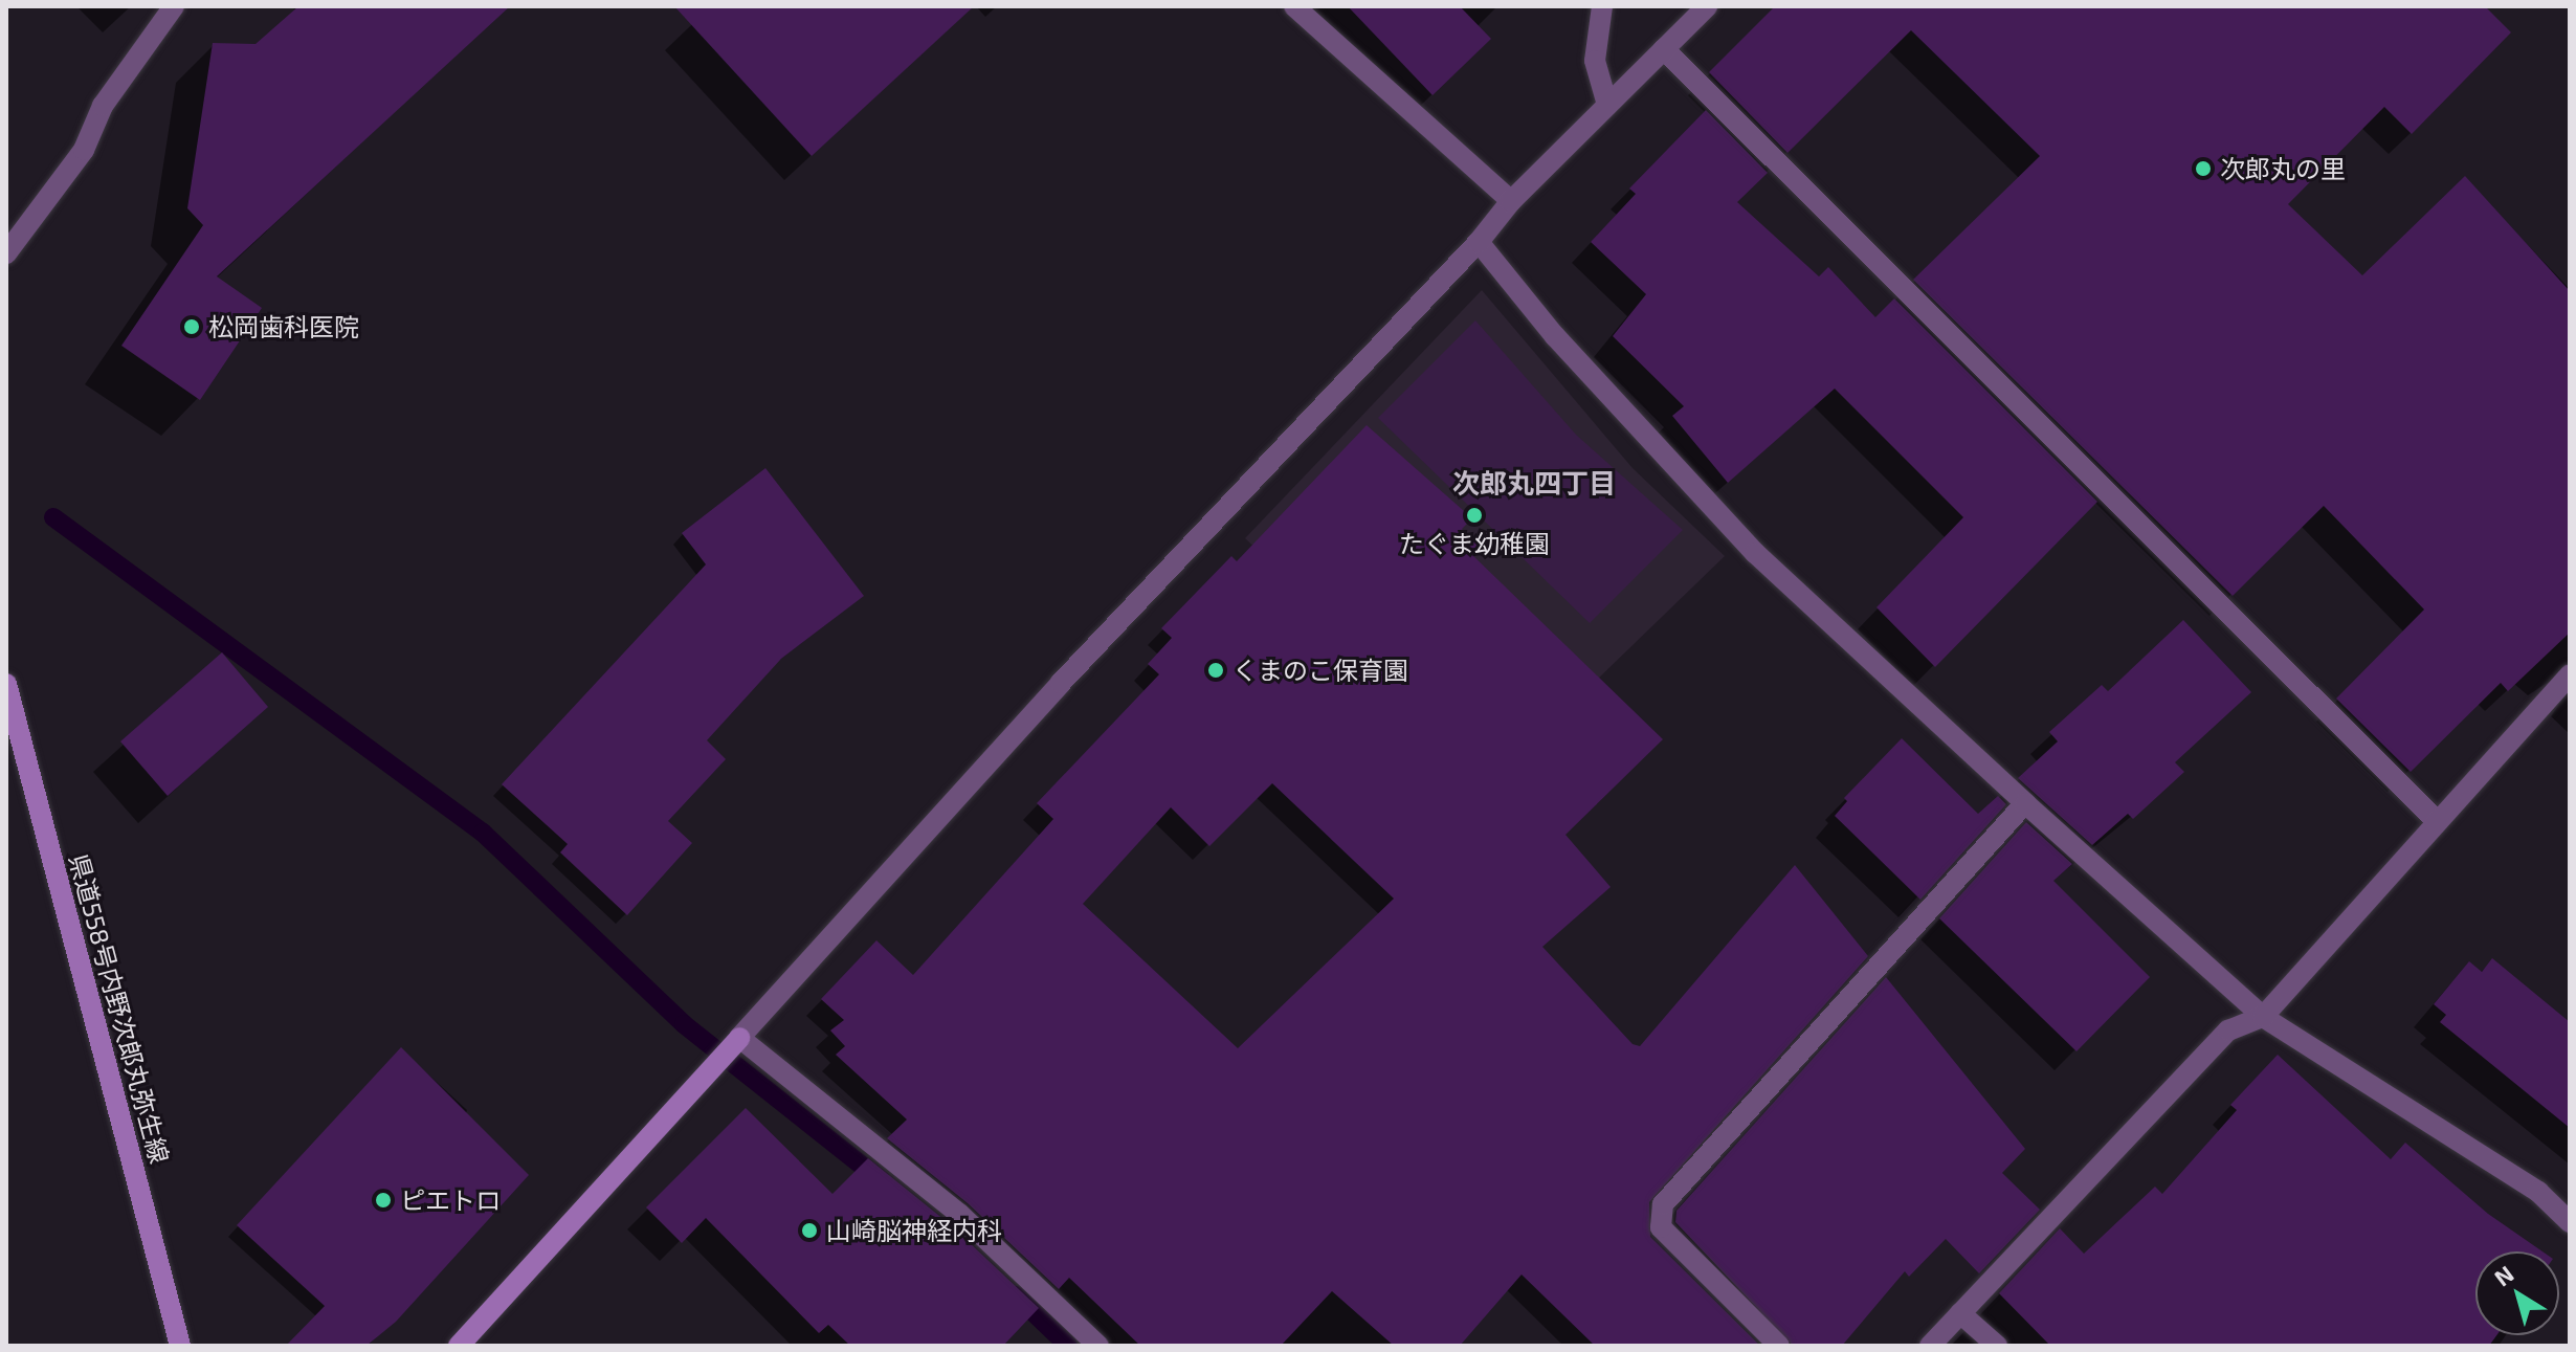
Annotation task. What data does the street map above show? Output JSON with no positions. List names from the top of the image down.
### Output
{
  "streets": {
    "main road": ["県道558号内野次郎丸弥生線"]
  },
  "districts": ["次郎丸四丁目"],
  "places": [
    "次郎丸の里",
    "松岡歯科医院",
    "たぐま幼稚園",
    "くまのこ保育園",
    "ピエトロ",
    "山崎脳神経内科"
  ],
  "north": "top left"
}
